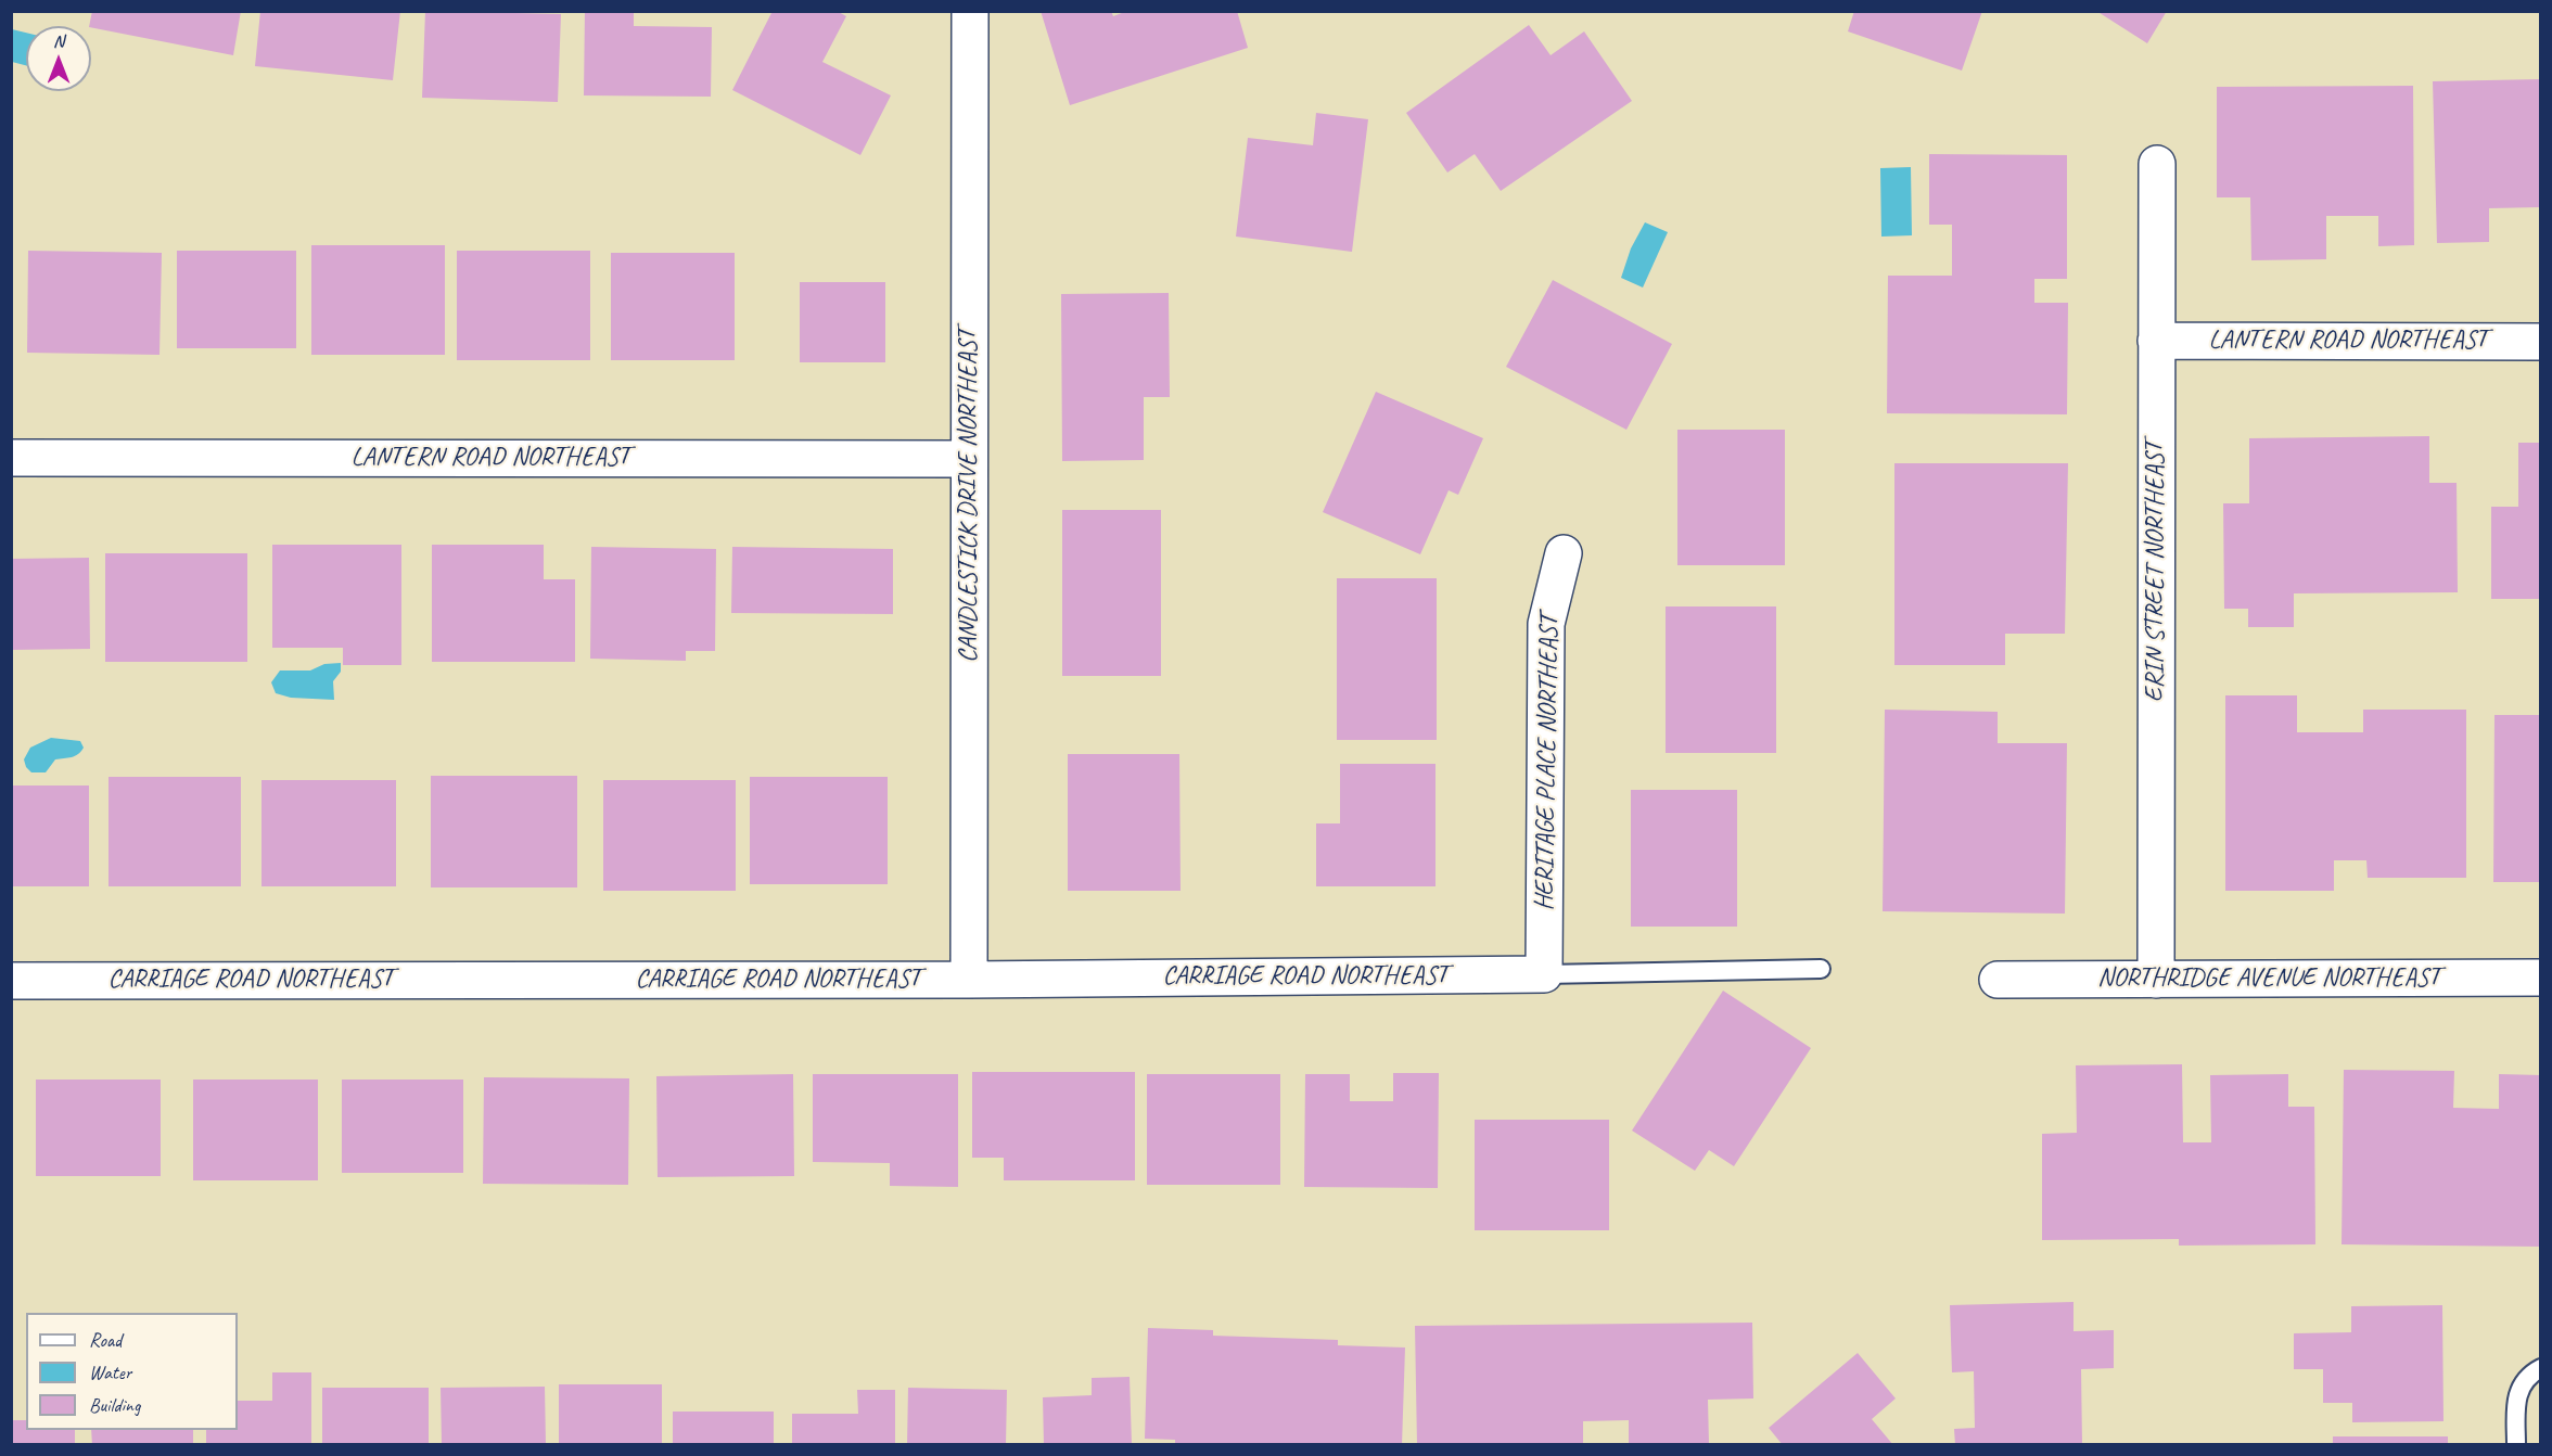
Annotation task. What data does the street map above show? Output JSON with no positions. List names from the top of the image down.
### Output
{
  "streets": {
    "street": [
      "LANTERN ROAD NORTHEAST",
      "CANDLESTICK DRIVE NORTHEAST",
      "ERIN STREET NORTHEAST",
      "HERITAGE PLACE NORTHEAST",
      "CARRIAGE ROAD NORTHEAST",
      "NORTHRIDGE AVENUE NORTHEAST"
    ]
  },
  "crossings": [
    ["LANTERN ROAD NORTHEAST", "CANDLESTICK DRIVE NORTHEAST"],
    ["LANTERN ROAD NORTHEAST", "ERIN STREET NORTHEAST"],
    ["CANDLESTICK DRIVE NORTHEAST", "CARRIAGE ROAD NORTHEAST"],
    ["ERIN STREET NORTHEAST", "NORTHRIDGE AVENUE NORTHEAST"],
    ["HERITAGE PLACE NORTHEAST", "CARRIAGE ROAD NORTHEAST"]
  ],
  "legend": ["Road", "Water", "Building"],
  "north": "top"
}
